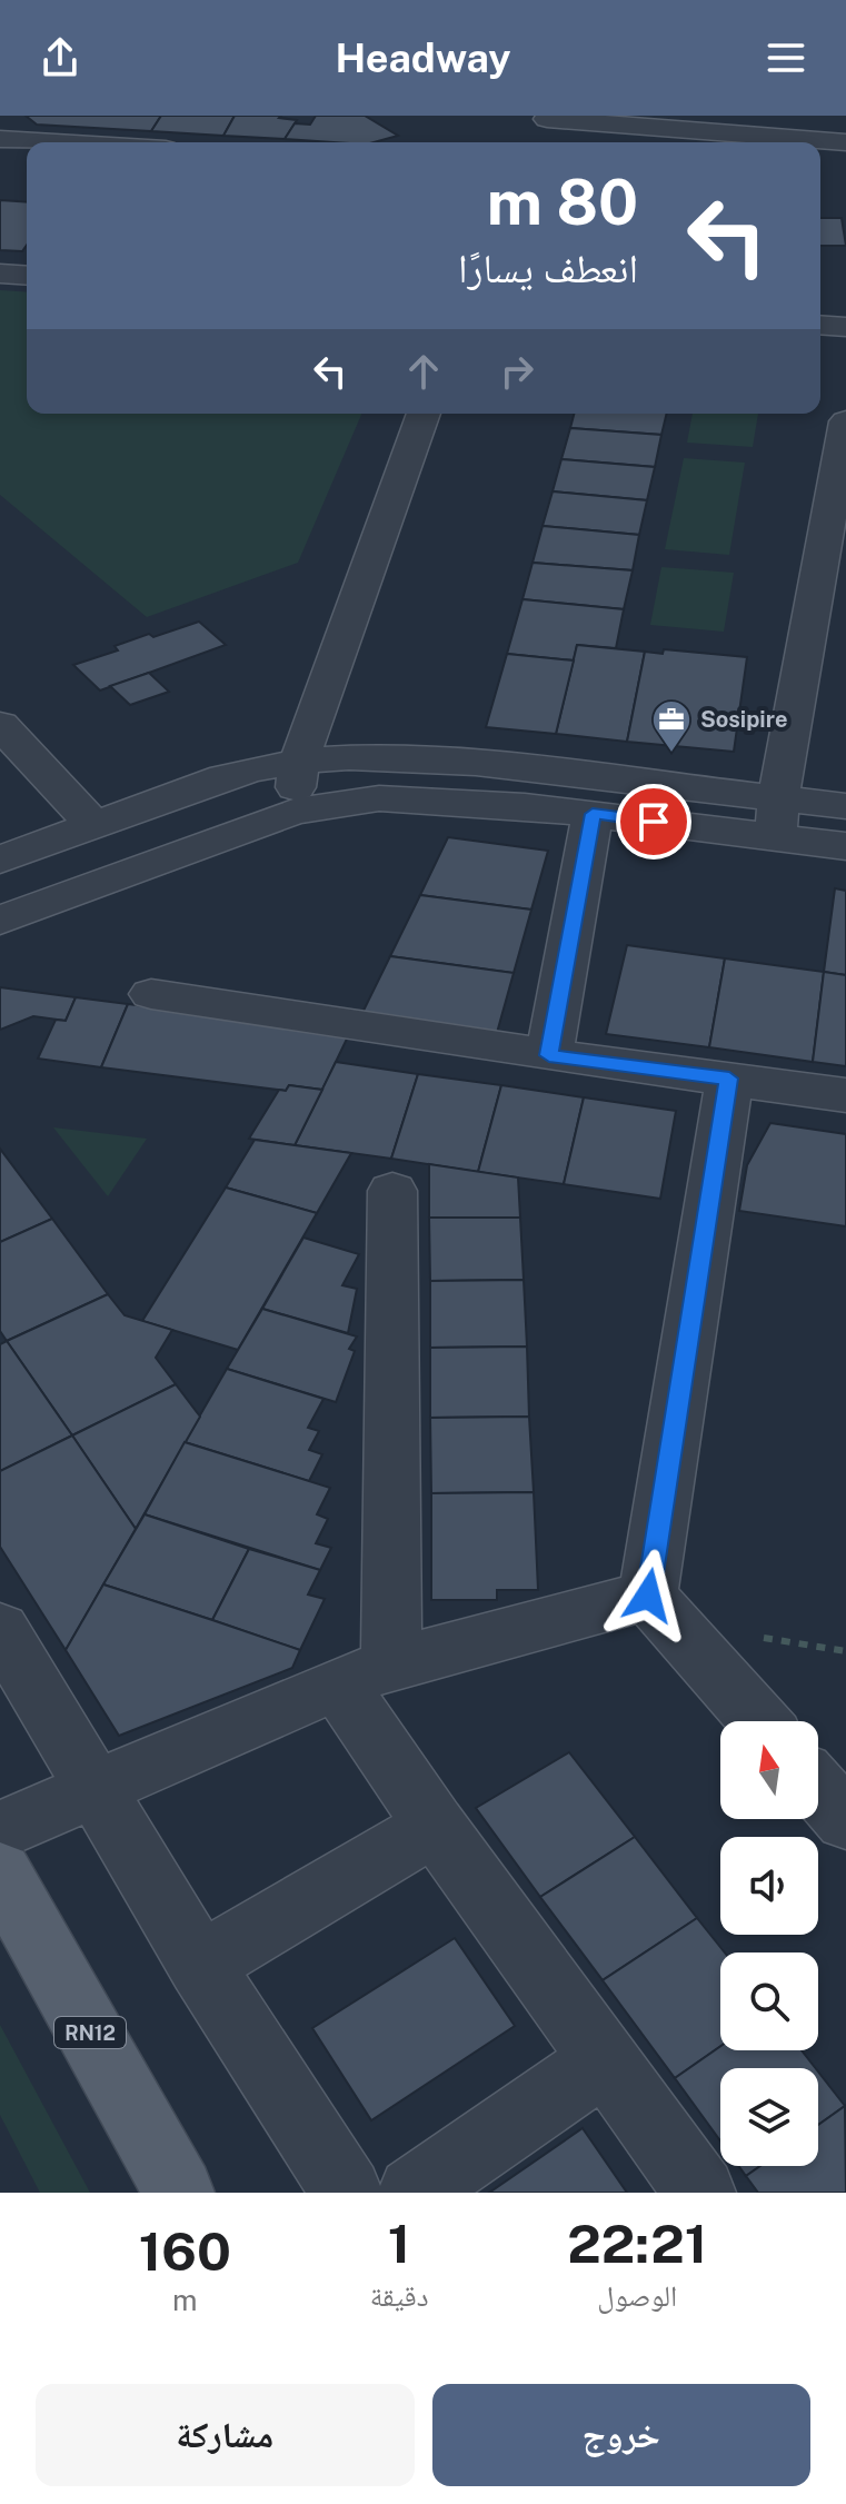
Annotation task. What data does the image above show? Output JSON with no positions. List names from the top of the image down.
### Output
{
  "streets": {
    "main road": ["RN12"]
  },
  "places": {
    "office": ["Sosipire"]
  },
  "north": "top",
  "page": {
    "header": "Headway",
    "turn": ["80 m", "انعطف يسارًا"],
    "eta": [
      "22:21",
      "الوصول",
      "1",
      "دقيقة",
      "160",
      "m"
    ],
    "buttons": ["خروج", "مشاركة"]
  }
}
